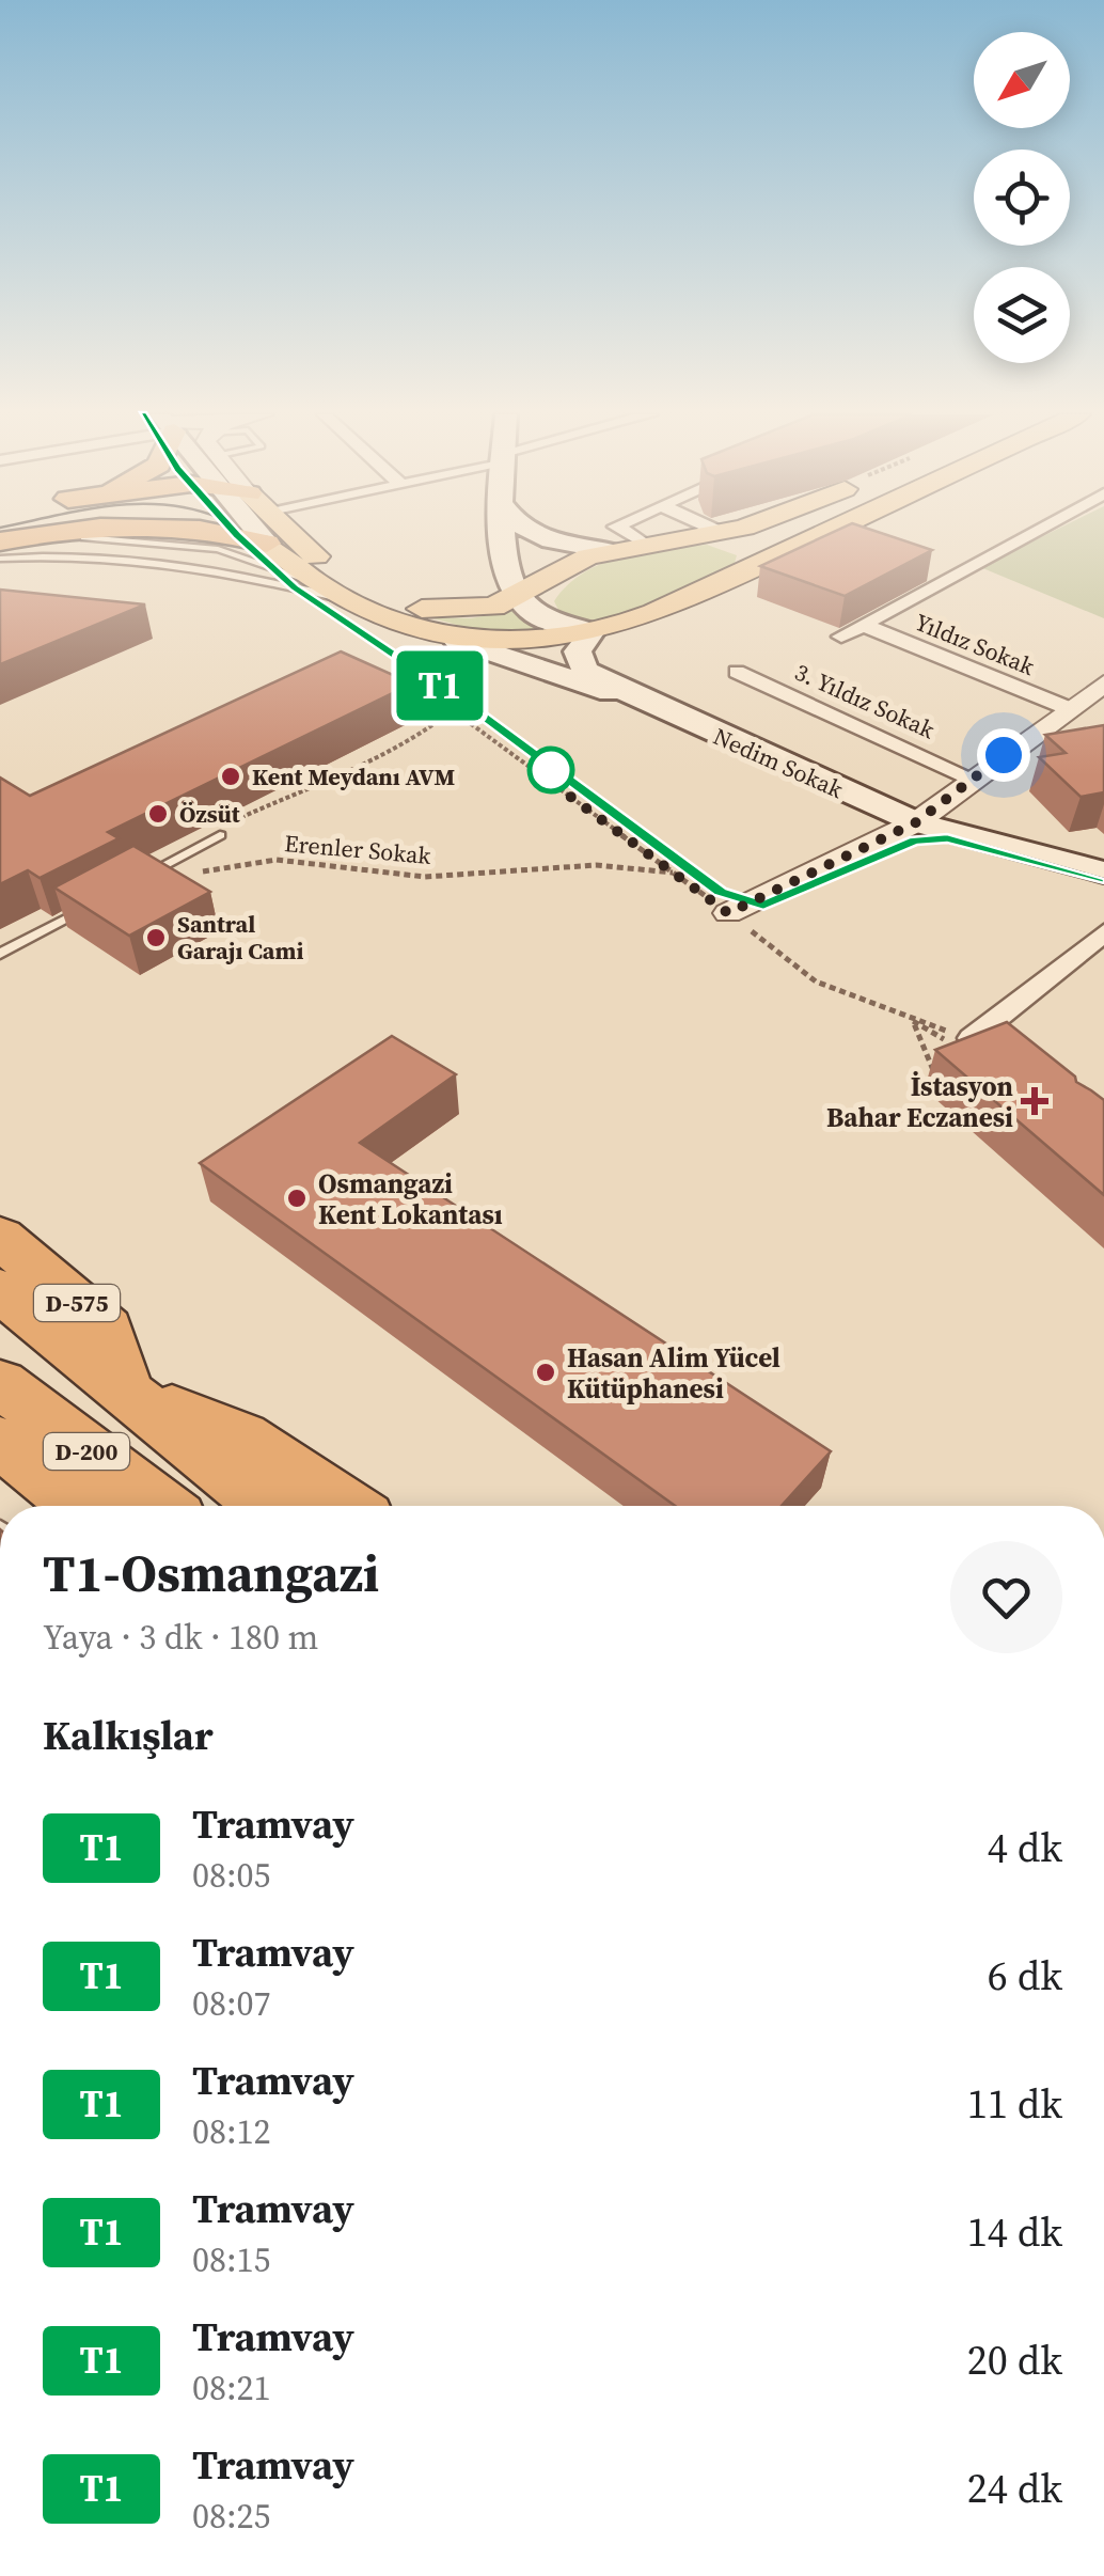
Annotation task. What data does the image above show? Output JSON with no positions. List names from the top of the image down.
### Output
{
  "streets": {
    "highway": ["D-575", "D-200"],
    "main road": ["Nedim Sokak"],
    "street": ["Yıldız Sokak", "3. Yıldız Sokak"],
    "path": ["Erenler Sokak"]
  },
  "crossings": [
    ["D-575", "D-200"]
  ],
  "places": {
    "other": [
      "Kent Meydanı AVM",
      "Özsüt",
      "Santral Garajı Cami",
      "Osmangazi Kent Lokantası",
      "Hasan Alim Yücel Kütüphanesi"
    ],
    "health": ["İstasyon Bahar Eczanesi"]
  },
  "lines": ["tram line T1"],
  "north": "bottom left",
  "page": {
    "on_map": "T1",
    "heading": [
      ["T1-Osmangazi", "Yaya · 3 dk · 180 m"],
      "Kalkışlar"
    ],
    "list": [
      {
        "mark": "T1",
        "name": "Tramvay",
        "note": "08:05",
        "value": "4 dk"
      },
      {
        "mark": "T1",
        "name": "Tramvay",
        "note": "08:07",
        "value": "6 dk"
      },
      {
        "mark": "T1",
        "name": "Tramvay",
        "note": "08:12",
        "value": "11 dk"
      },
      {
        "mark": "T1",
        "name": "Tramvay",
        "note": "08:15",
        "value": "14 dk"
      },
      {
        "mark": "T1",
        "name": "Tramvay",
        "note": "08:21",
        "value": "20 dk"
      },
      {
        "mark": "T1",
        "name": "Tramvay",
        "note": "08:25",
        "value": "24 dk"
      }
    ]
  }
}
